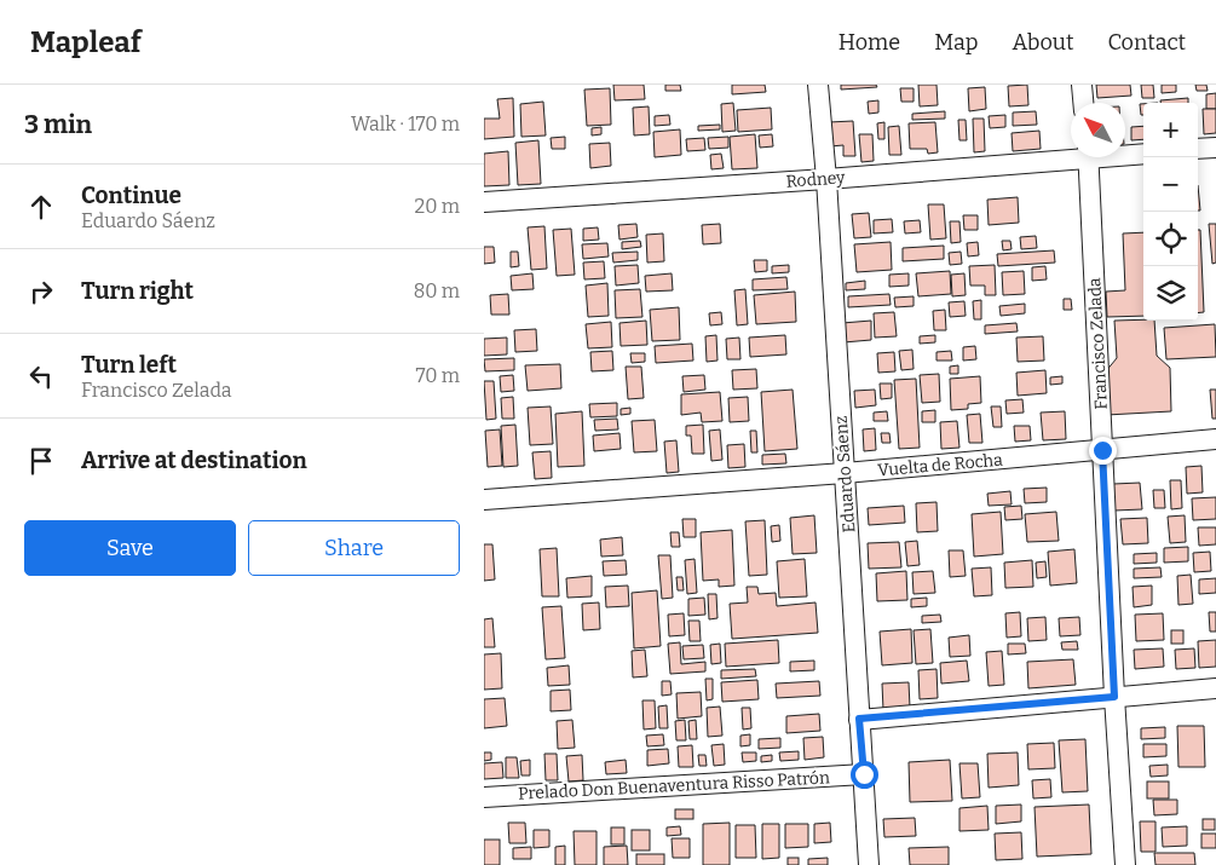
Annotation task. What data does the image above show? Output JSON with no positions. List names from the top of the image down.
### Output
{
  "streets": {
    "street": [
      "Rodney",
      "Francisco Zelada",
      "Vuelta de Rocha",
      "Eduardo Sáenz",
      "Prelado Don Buenaventura Risso Patrón"
    ]
  },
  "crossings": [
    ["Rodney", "Eduardo Sáenz"],
    ["Francisco Zelada", "Vuelta de Rocha"],
    ["Vuelta de Rocha", "Eduardo Sáenz"],
    ["Eduardo Sáenz", "Prelado Don Buenaventura Risso Patrón"]
  ],
  "north": "top left",
  "page": {
    "header": "Mapleaf",
    "nav": [
      "Home",
      "Map",
      "About",
      "Contact"
    ],
    "heading": ["3 min", "Walk · 170 m"],
    "map_buttons": ["+", "−"],
    "list": [
      ["Continue", "Eduardo Sáenz", "20 m"],
      ["Turn right", "80 m"],
      ["Turn left", "Francisco Zelada", "70 m"],
      "Arrive at destination"
    ],
    "buttons": ["Save", "Share"]
  }
}
